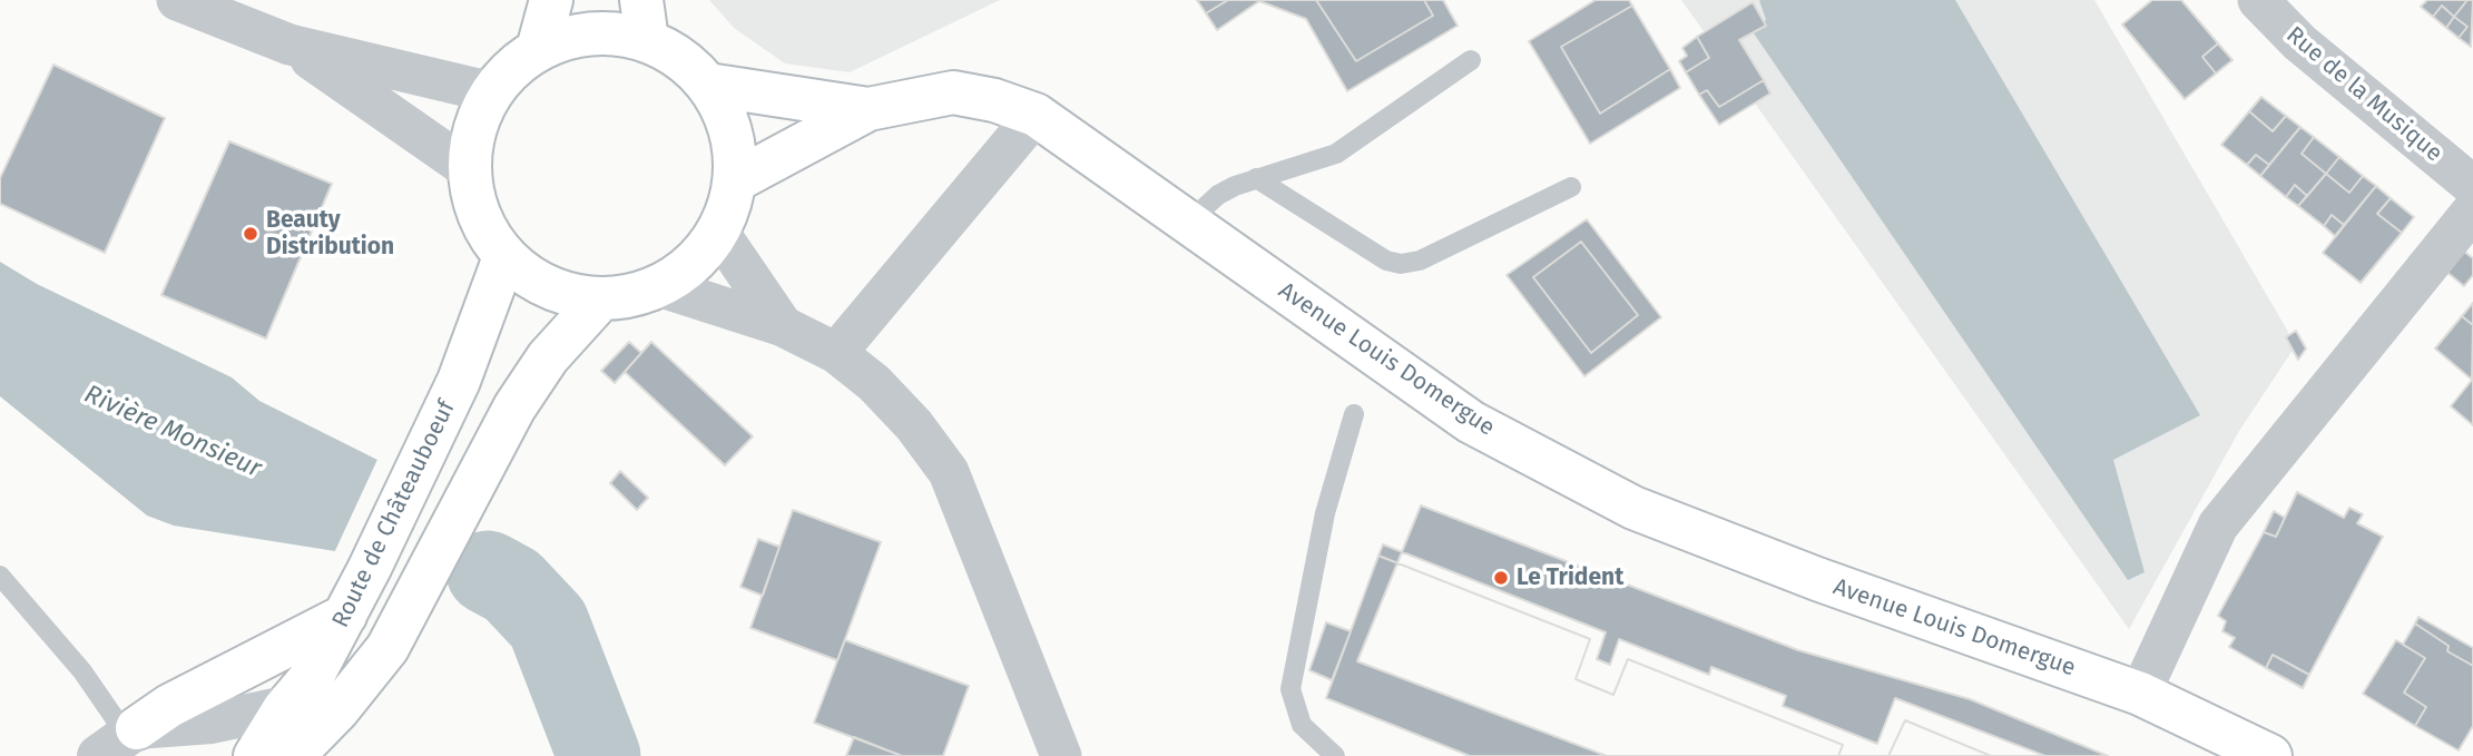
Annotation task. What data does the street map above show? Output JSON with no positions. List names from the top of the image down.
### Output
{
  "streets": {
    "main road": ["Avenue Louis Domergue", "Route de Châteauboeuf"],
    "street": ["Rue de la Musique"]
  },
  "crossings": [
    ["Avenue Louis Domergue", "Route de Châteauboeuf"]
  ],
  "water": ["Rivière Monsieur"],
  "places": ["Beauty Distribution", "Le Trident"]
}
